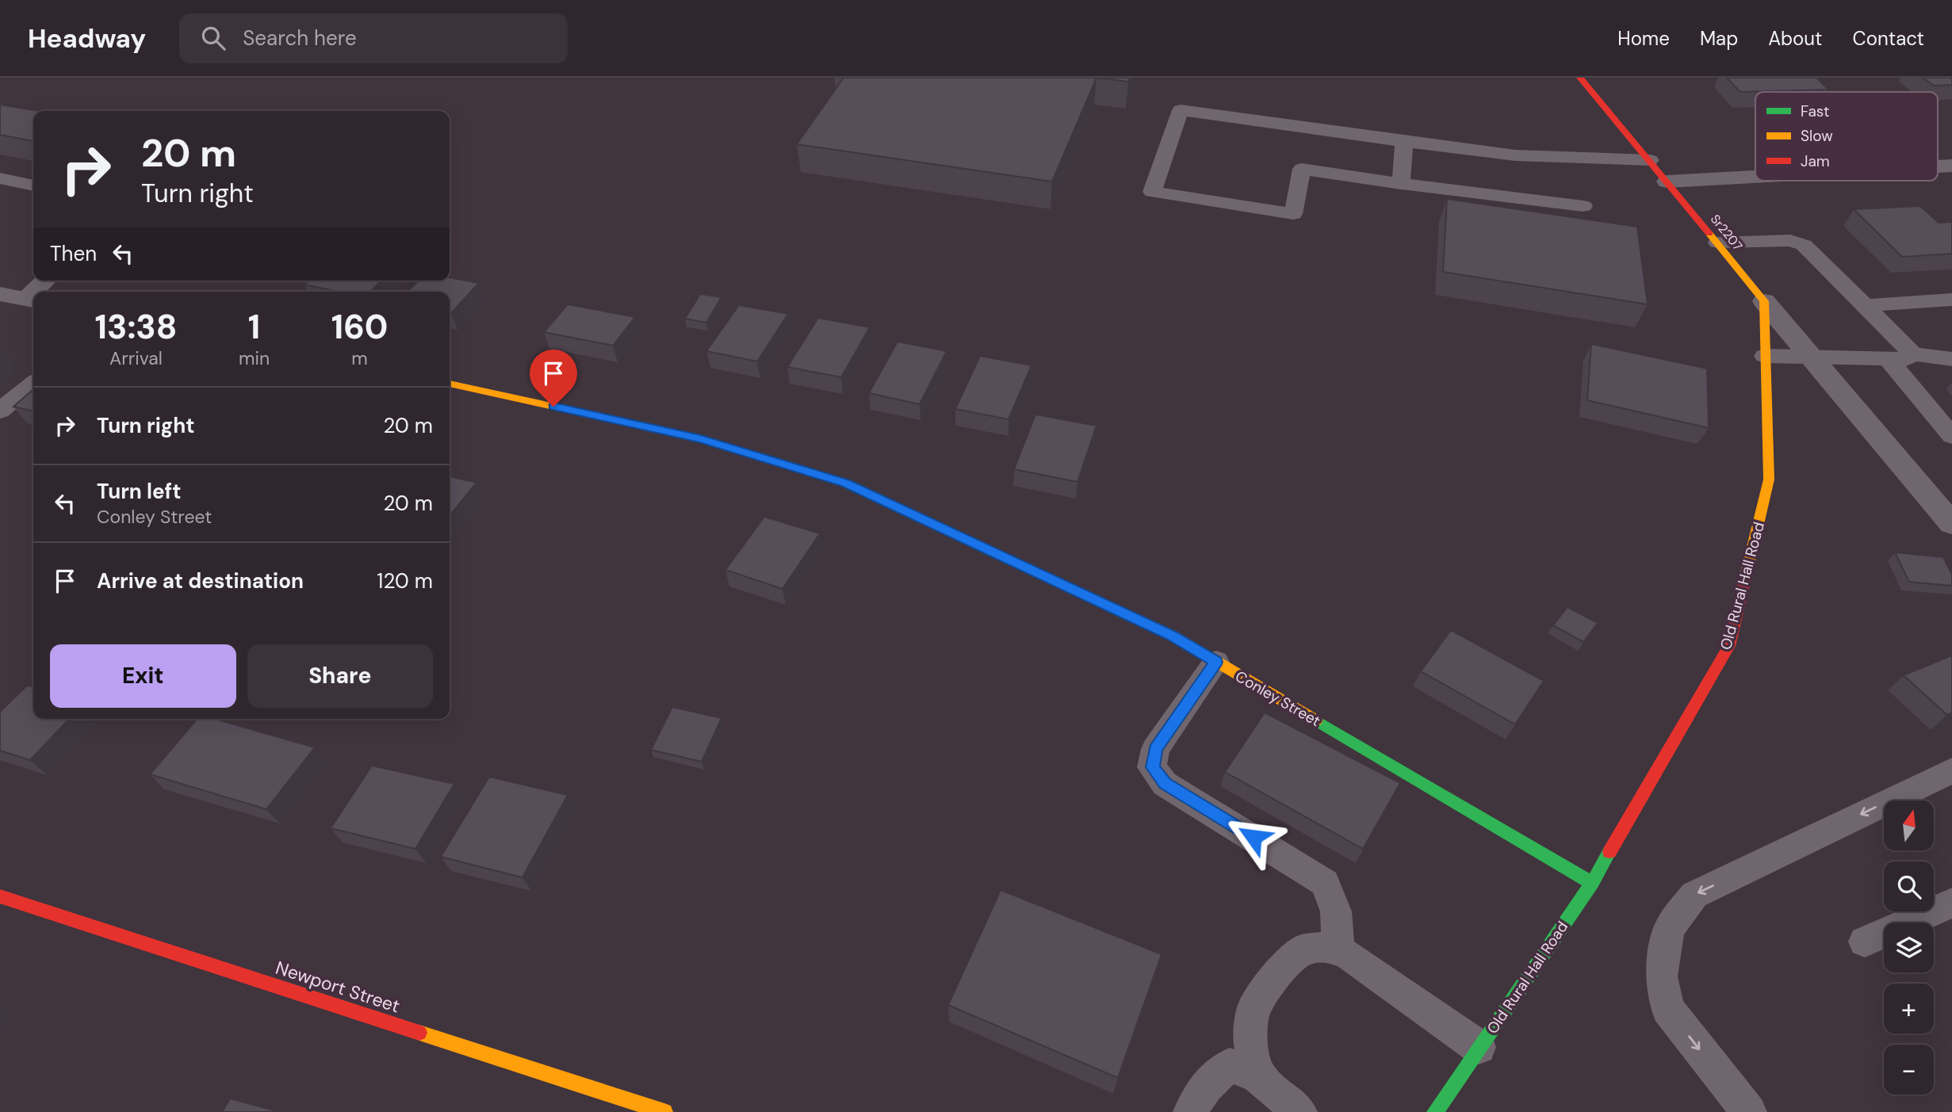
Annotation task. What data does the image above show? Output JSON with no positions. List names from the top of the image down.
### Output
{
  "streets": {
    "street": [
      "Sr2207",
      "Old Rural Hall Road",
      "Conley Street",
      "Newport Street"
    ]
  },
  "crossings": [
    ["Sr2207", "Old Rural Hall Road"],
    ["Old Rural Hall Road", "Conley Street"]
  ],
  "legend": ["Fast", "Slow", "Jam"],
  "north": "top",
  "page": {
    "header": "Headway",
    "search": "Search here",
    "nav": [
      "Home",
      "Map",
      "About",
      "Contact"
    ],
    "turn": ["20 m", "Turn right"],
    "then": "Then",
    "eta": [
      "13:38",
      "Arrival",
      "1",
      "min",
      "160",
      "m"
    ],
    "list": [
      {
        "name": "Turn right",
        "value": "20 m"
      },
      {
        "name": "Turn left",
        "note": "Conley Street",
        "value": "20 m"
      },
      {
        "name": "Arrive at destination",
        "value": "120 m"
      }
    ],
    "buttons": ["Exit", "Share"],
    "map_buttons": ["+", "−"]
  }
}
